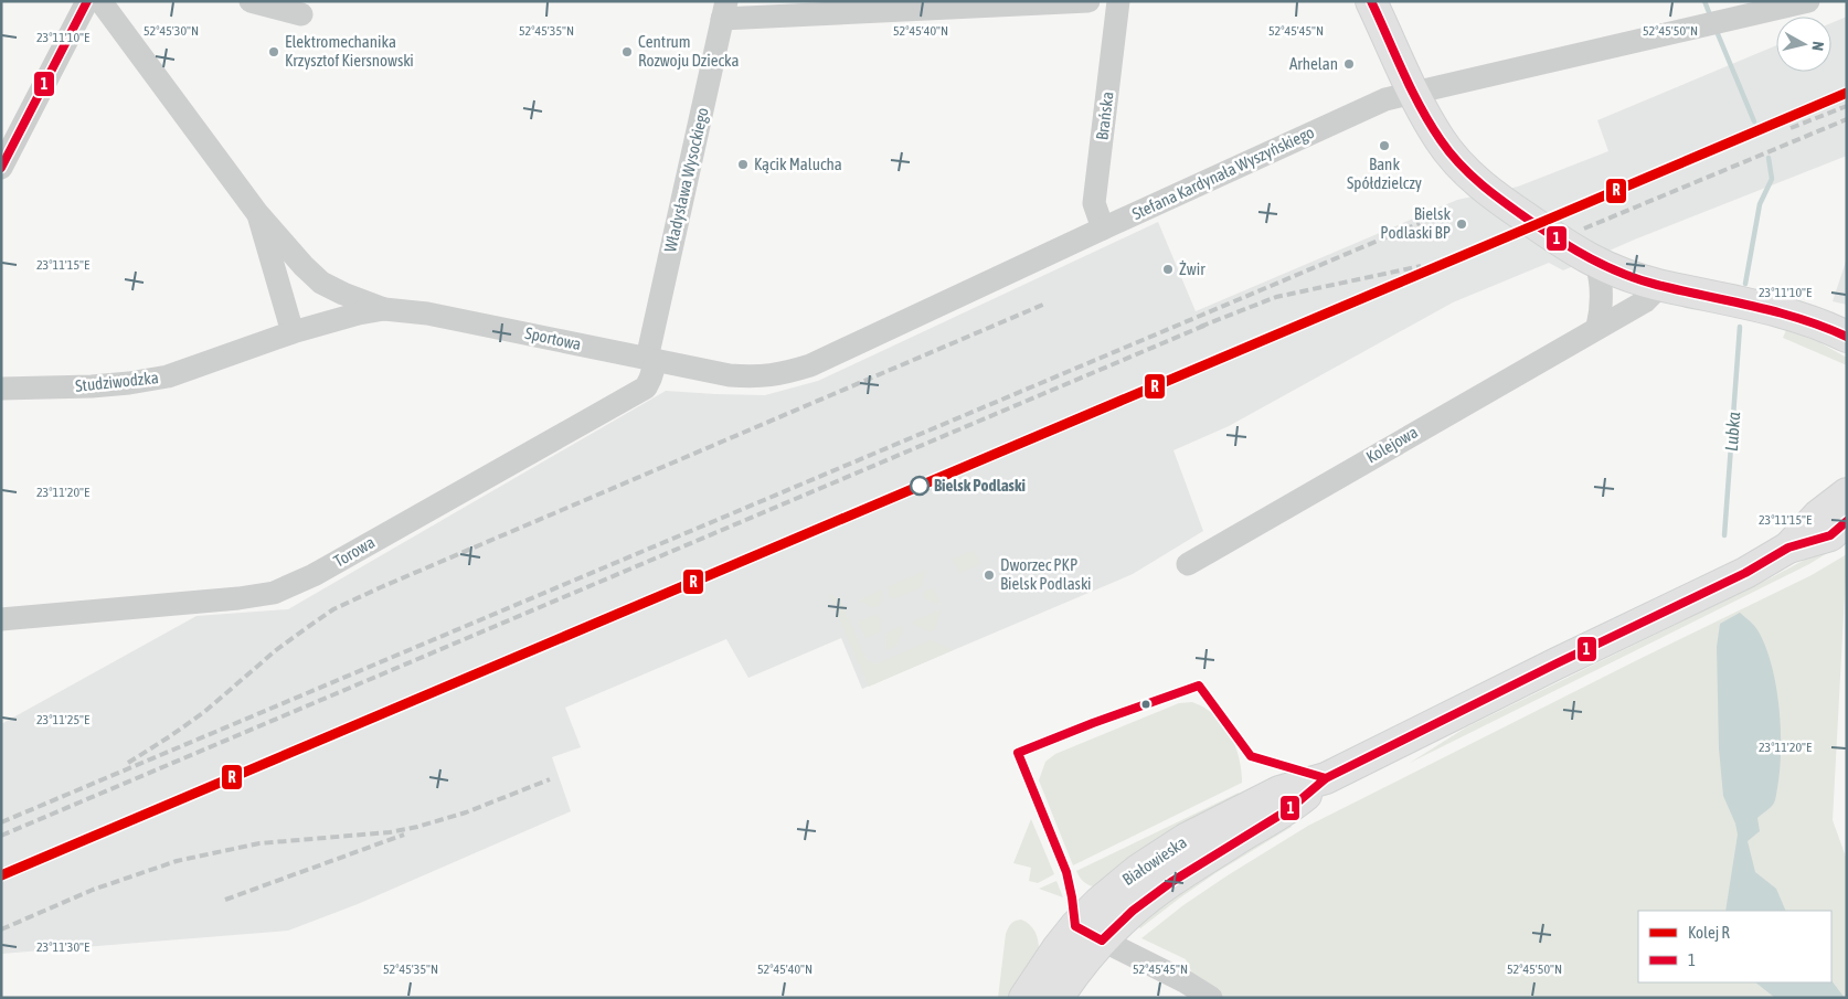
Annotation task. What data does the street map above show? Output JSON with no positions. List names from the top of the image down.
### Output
{
  "streets": {
    "main road": ["Białowieska"],
    "street": [
      "Brańska",
      "Stefana Kardynała Wyszyńskiego",
      "Władysława Wysockiego",
      "Sportowa",
      "Studziwodzka",
      "Kolejowa",
      "Torowa"
    ]
  },
  "crossings": [
    ["Brańska", "Stefana Kardynała Wyszyńskiego"],
    ["Stefana Kardynała Wyszyńskiego", "Władysława Wysockiego"],
    ["Stefana Kardynała Wyszyńskiego", "Sportowa"],
    ["Stefana Kardynała Wyszyńskiego", "Torowa"],
    ["Władysława Wysockiego", "Sportowa"],
    ["Władysława Wysockiego", "Torowa"],
    ["Sportowa", "Studziwodzka"],
    ["Sportowa", "Torowa"]
  ],
  "water": ["Lubka"],
  "places": [
    "Elektromechanika Krzysztof Kiersnowski",
    "Centrum Rozwoju Dziecka",
    "Arhelan",
    "Bank Spółdzielczy",
    "Kącik Malucha",
    "Bielsk Podlaski BP",
    "Żwir",
    "Bielsk Podlaski",
    "Dworzec PKP Bielsk Podlaski"
  ],
  "lines": ["transit line 1", "rail line R"],
  "legend": ["Kolej R", "1"],
  "north": "right",
  "coordinates": [
    "52°45'30\"N",
    "52°45'35\"N",
    "52°45'40\"N",
    "52°45'45\"N",
    "52°45'50\"N",
    "23°11'10\"E",
    "23°11'15\"E",
    "23°11'20\"E",
    "23°11'25\"E",
    "23°11'30\"E"
  ]
}
